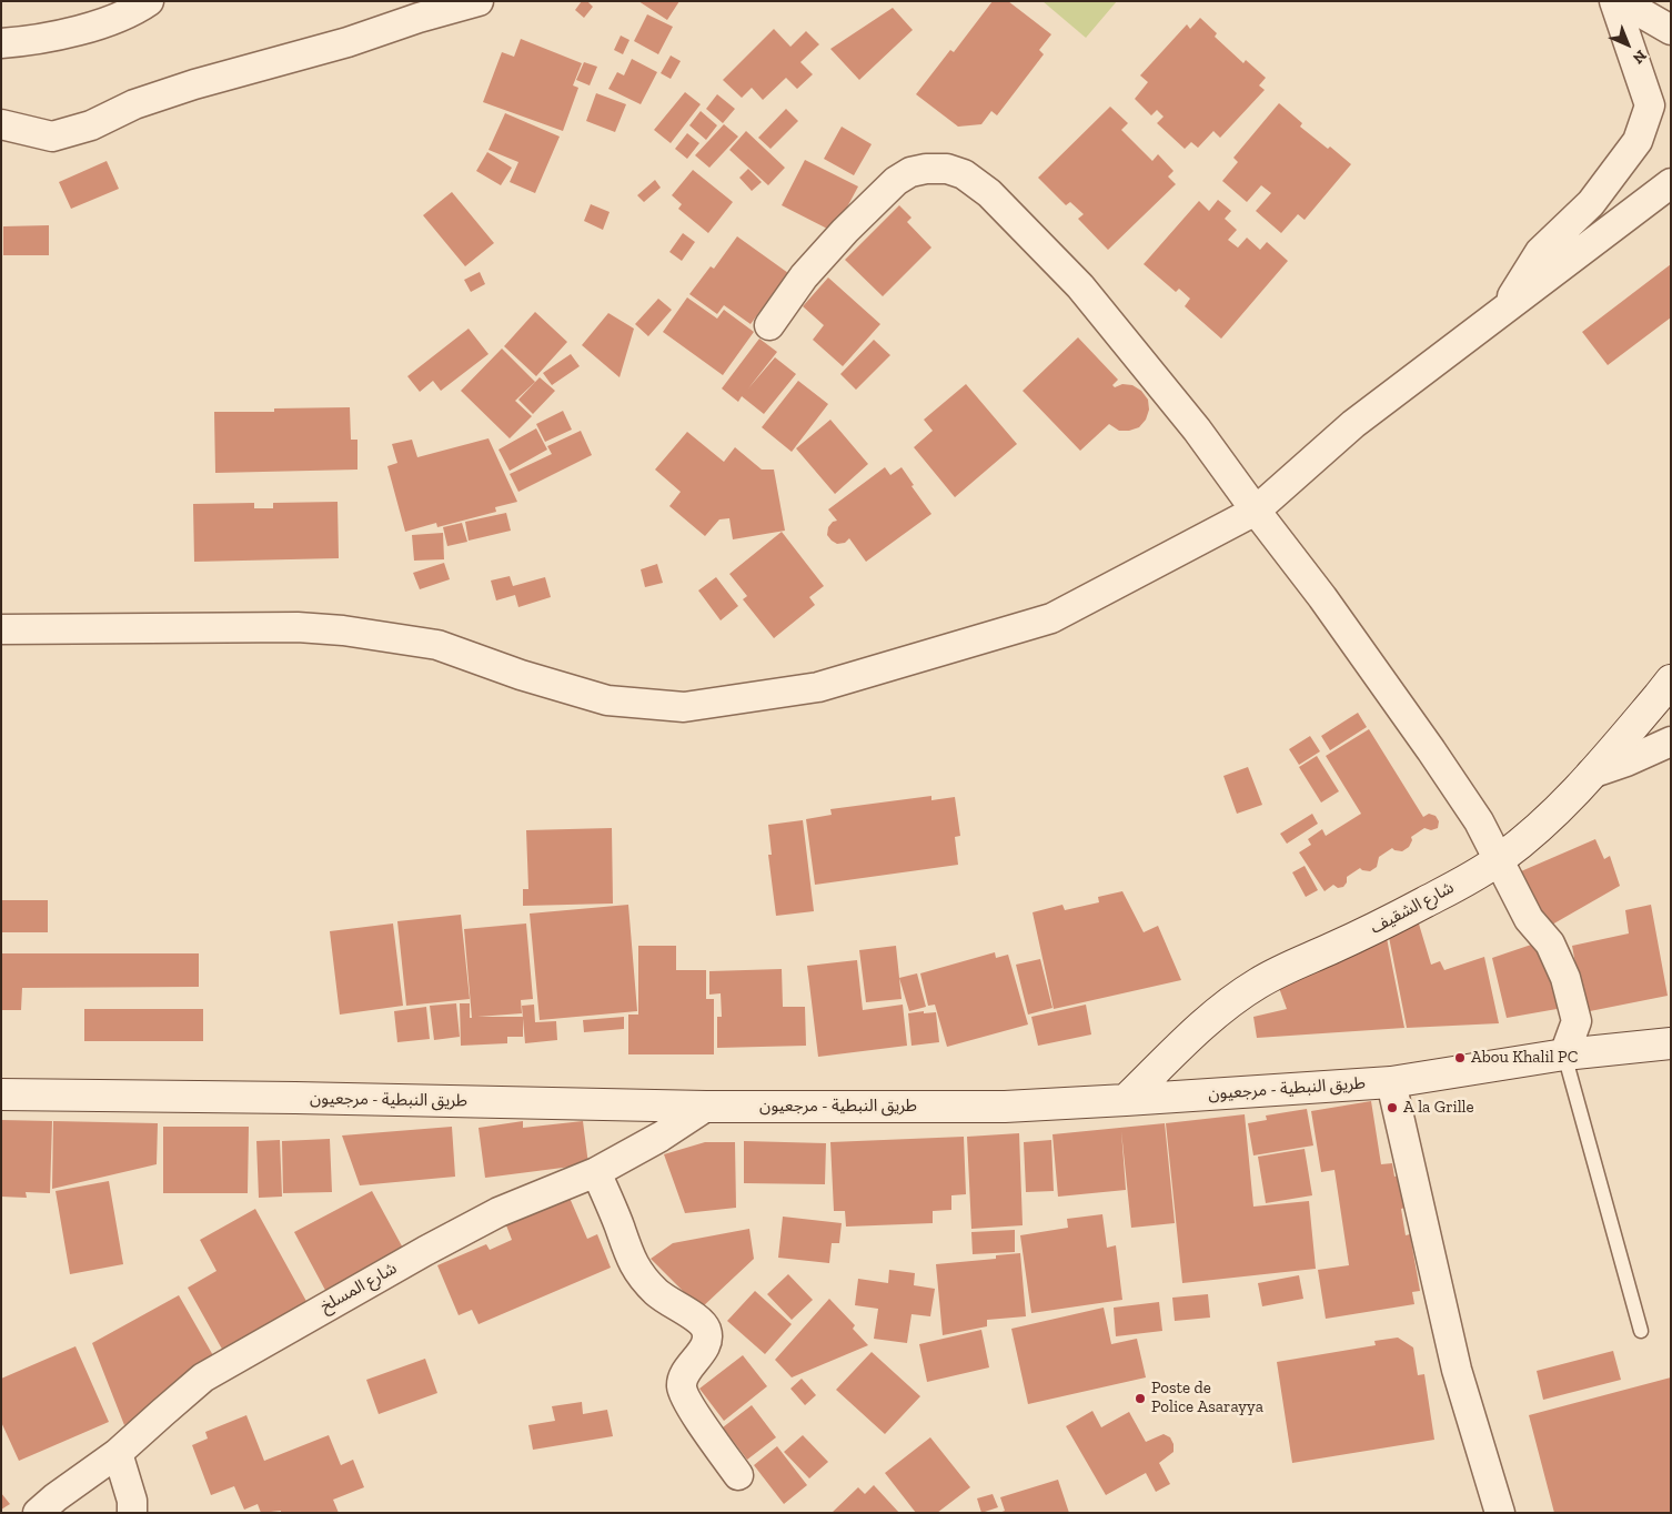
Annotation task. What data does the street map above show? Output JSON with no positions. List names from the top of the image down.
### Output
{
  "streets": {
    "main road": ["شارع الشقيف", "طريق النبطية - مرجعيون"],
    "street": ["شارع المسلخ"]
  },
  "crossings": [
    ["شارع الشقيف", "طريق النبطية - مرجعيون"],
    ["طريق النبطية - مرجعيون", "شارع المسلخ"]
  ],
  "places": ["Abou Khalil PC", "A la Grille", "Poste de Police Asarayya"],
  "north": "bottom right"
}
